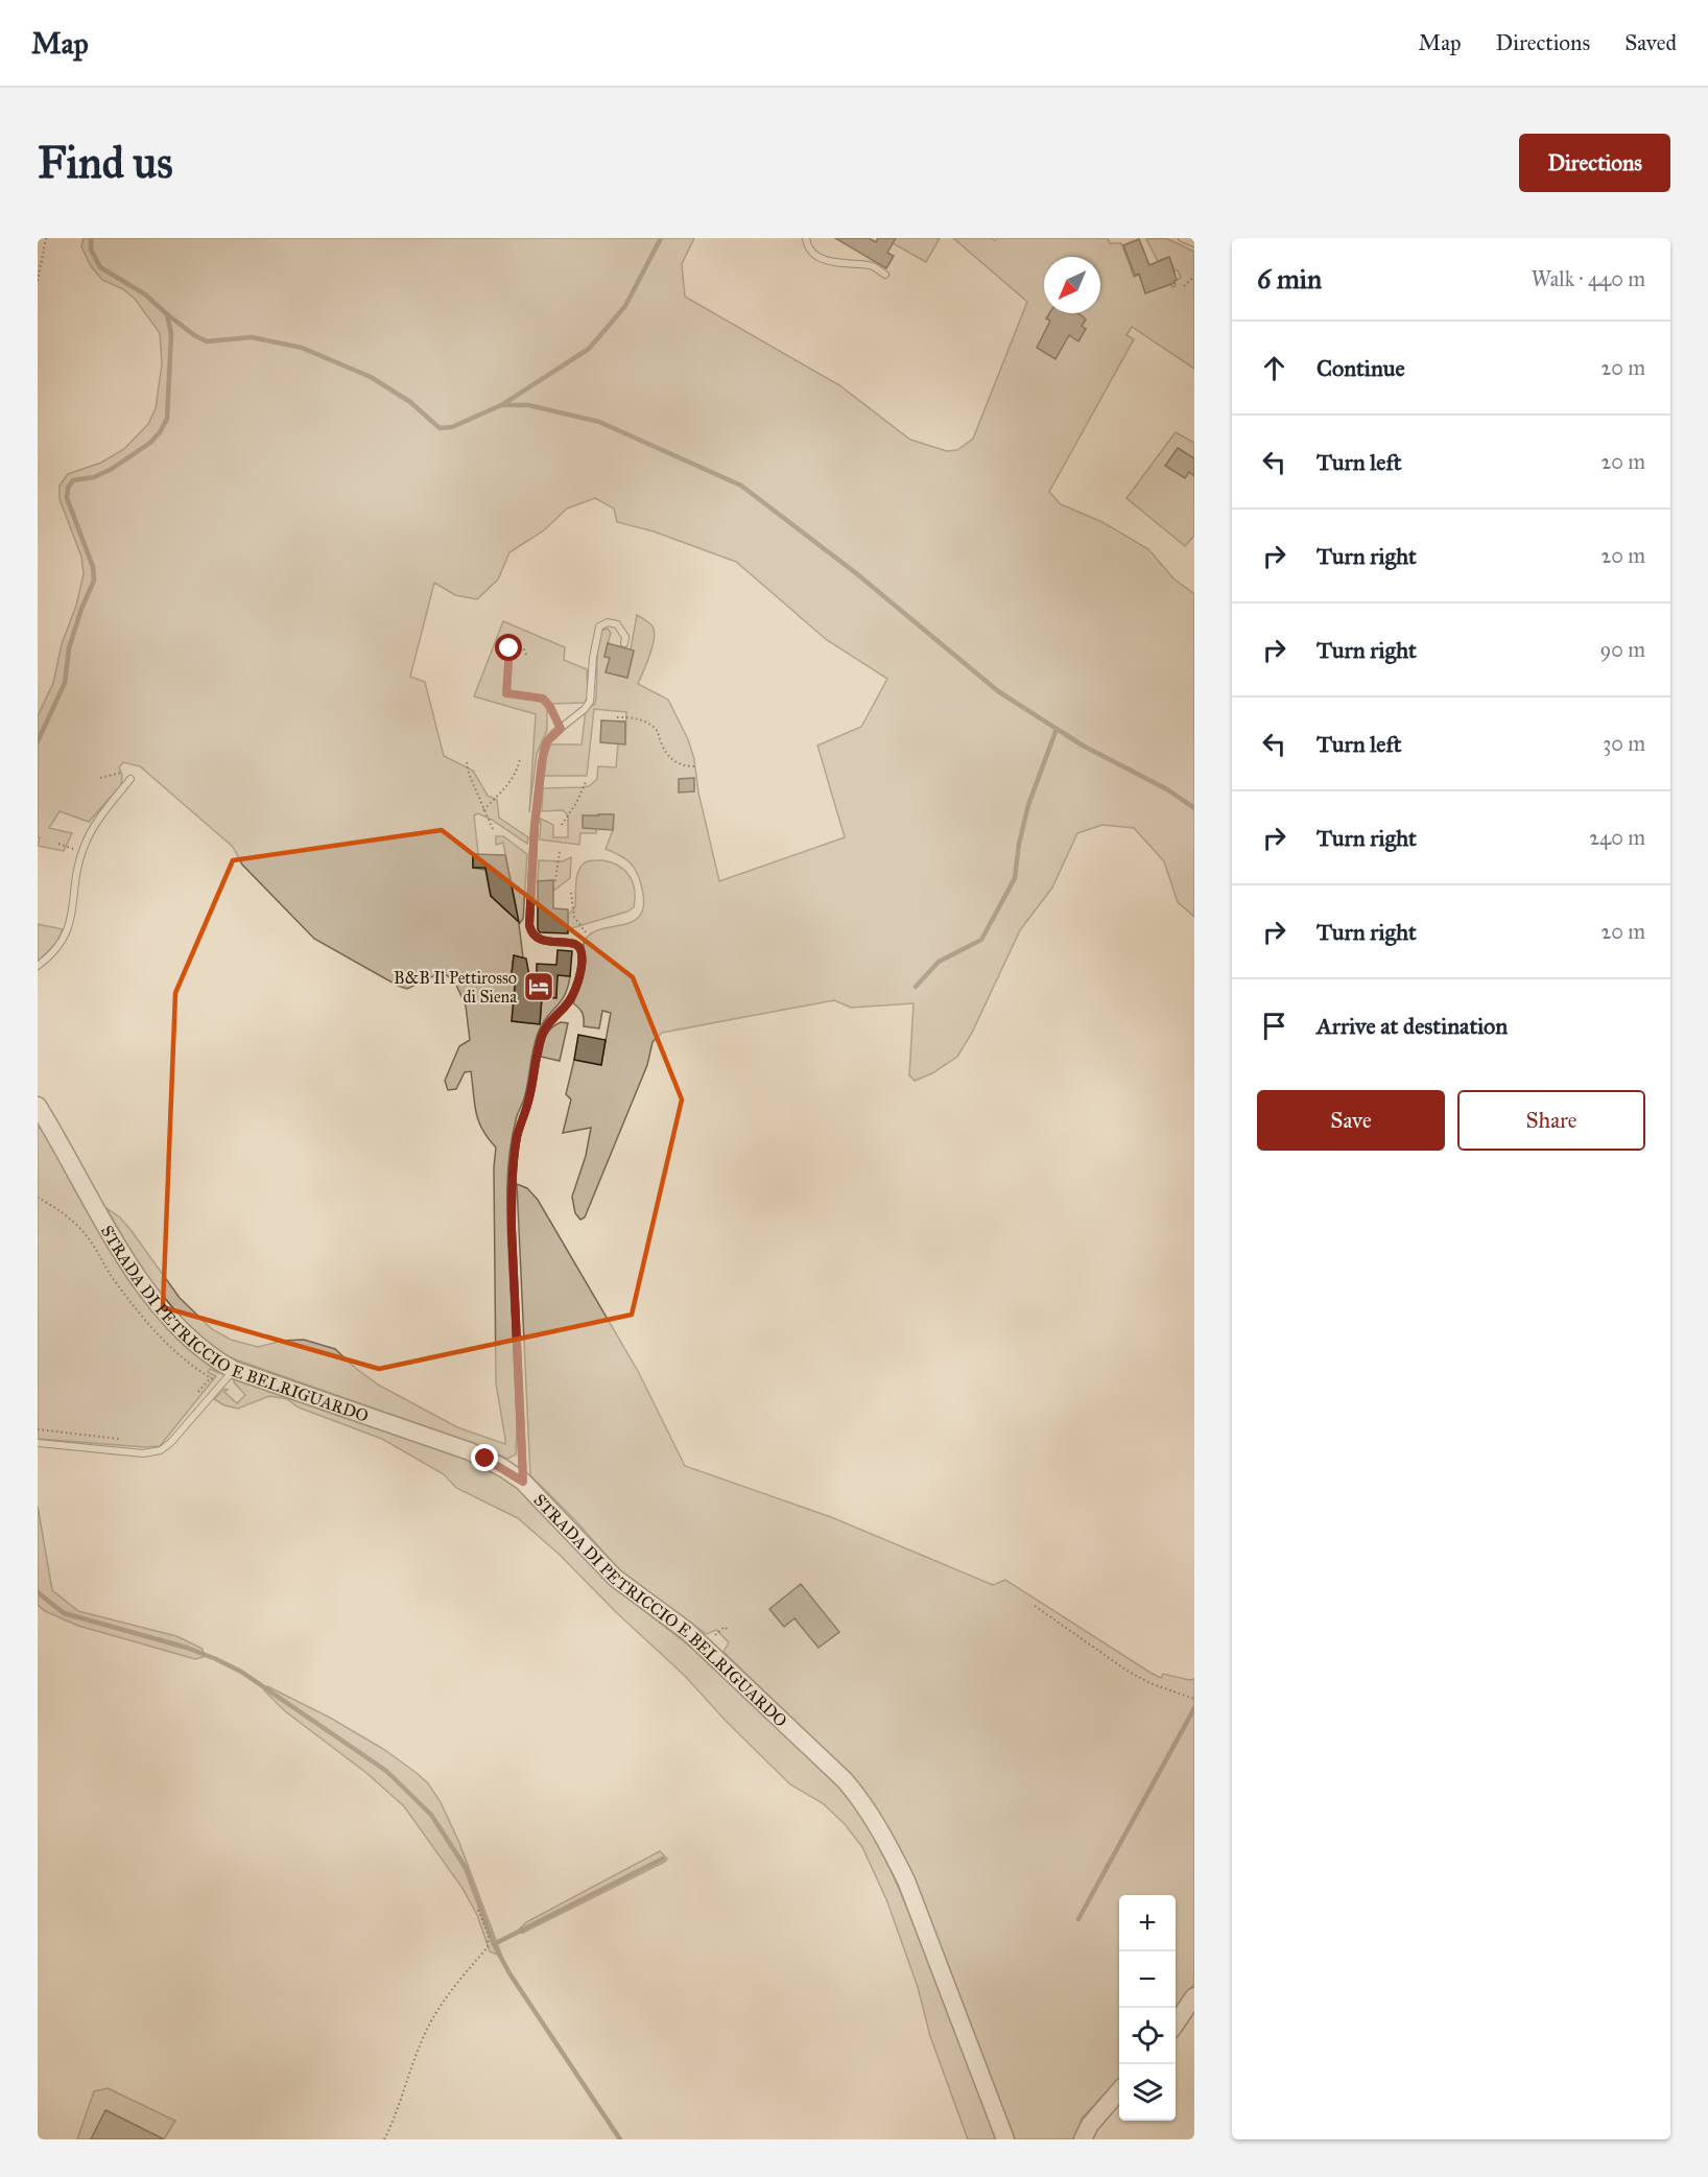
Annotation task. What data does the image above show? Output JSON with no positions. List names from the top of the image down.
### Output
{
  "streets": {
    "street": ["STRADA DI PETRICCIO E BELRIGUARDO"]
  },
  "places": {
    "hotel": ["B&B Il Pettirosso di Siena"]
  },
  "north": "bottom left",
  "page": {
    "header": "Map",
    "nav": ["Map", "Directions", "Saved"],
    "buttons": [
      "Directions",
      ["Save", "Share"]
    ],
    "title": "Find us",
    "heading": ["6 min", "Walk · 440 m"],
    "list": [
      ["Continue", "20 m"],
      ["Turn left", "20 m"],
      ["Turn right", "20 m"],
      ["Turn right", "90 m"],
      ["Turn left", "30 m"],
      ["Turn right", "240 m"],
      ["Turn right", "20 m"],
      "Arrive at destination"
    ],
    "map_buttons": ["+", "−"]
  }
}
